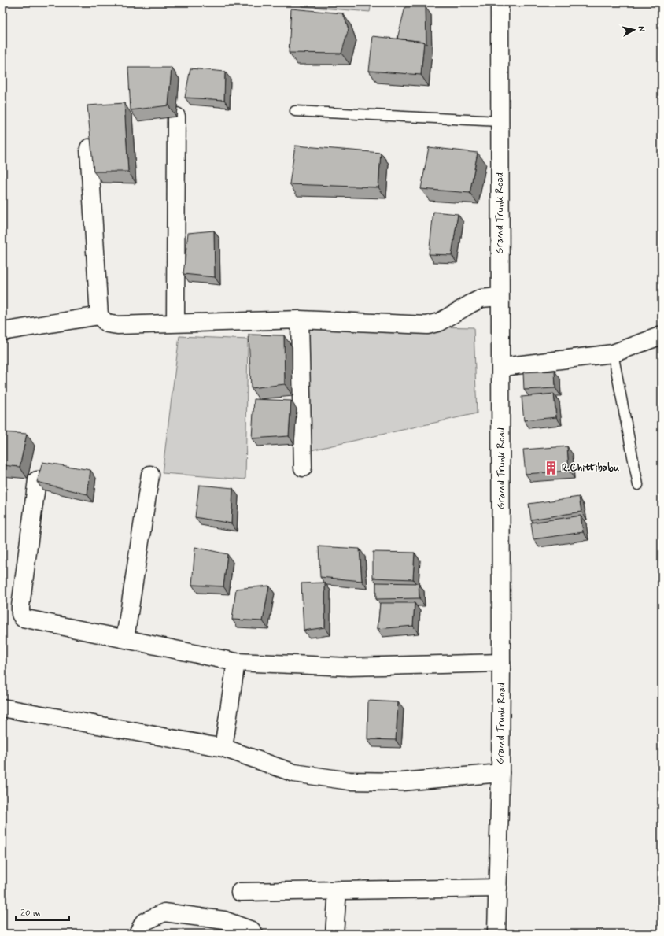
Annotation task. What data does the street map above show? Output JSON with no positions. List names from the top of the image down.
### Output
{
  "streets": {
    "street": ["Grand Trunk Road"]
  },
  "places": {
    "building": ["R.Chittibabu"]
  },
  "scale_bar": "20 m",
  "north": "right"
}
